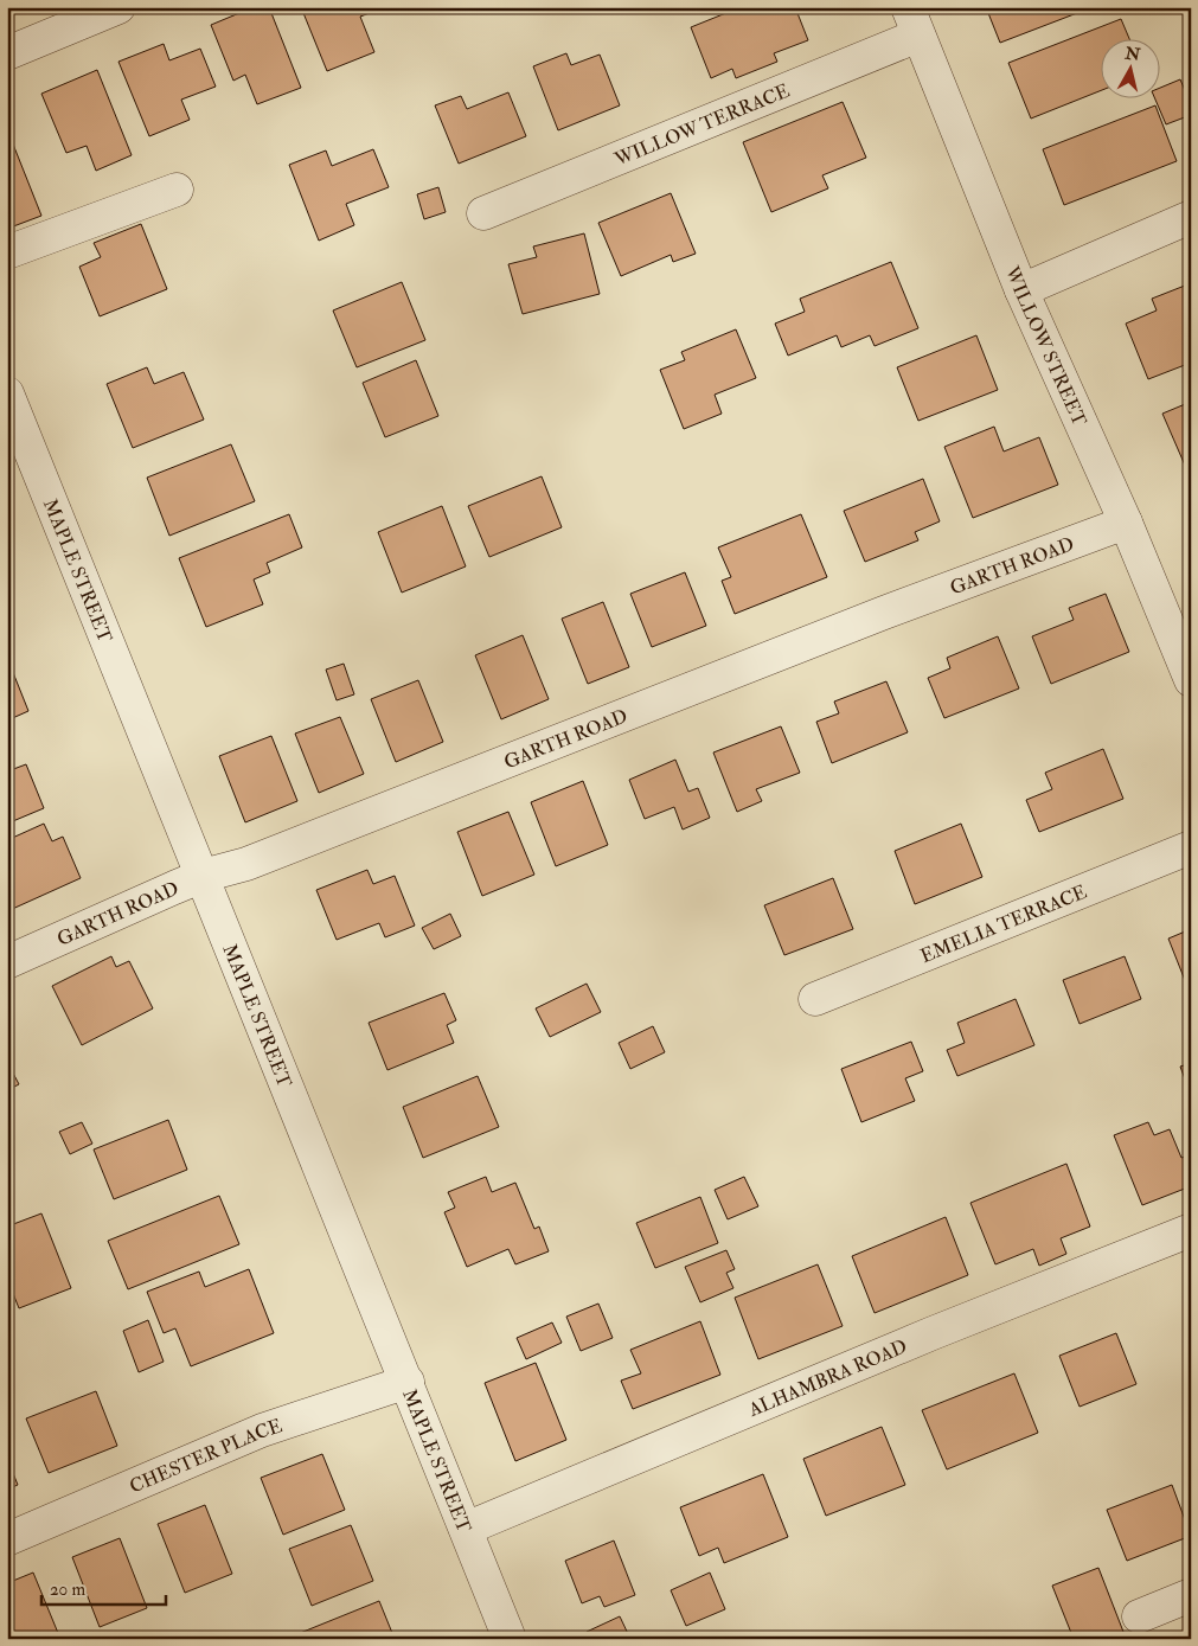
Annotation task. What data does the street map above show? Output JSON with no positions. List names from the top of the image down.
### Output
{
  "streets": {
    "street": [
      "WILLOW TERRACE",
      "WILLOW STREET",
      "GARTH ROAD",
      "MAPLE STREET",
      "EMELIA TERRACE",
      "ALHAMBRA ROAD",
      "CHESTER PLACE"
    ]
  },
  "crossings": [
    ["WILLOW TERRACE", "WILLOW STREET"],
    ["WILLOW STREET", "GARTH ROAD"],
    ["GARTH ROAD", "MAPLE STREET"],
    ["MAPLE STREET", "ALHAMBRA ROAD"],
    ["MAPLE STREET", "CHESTER PLACE"]
  ],
  "scale_bar": "20 m",
  "north": "top"
}
